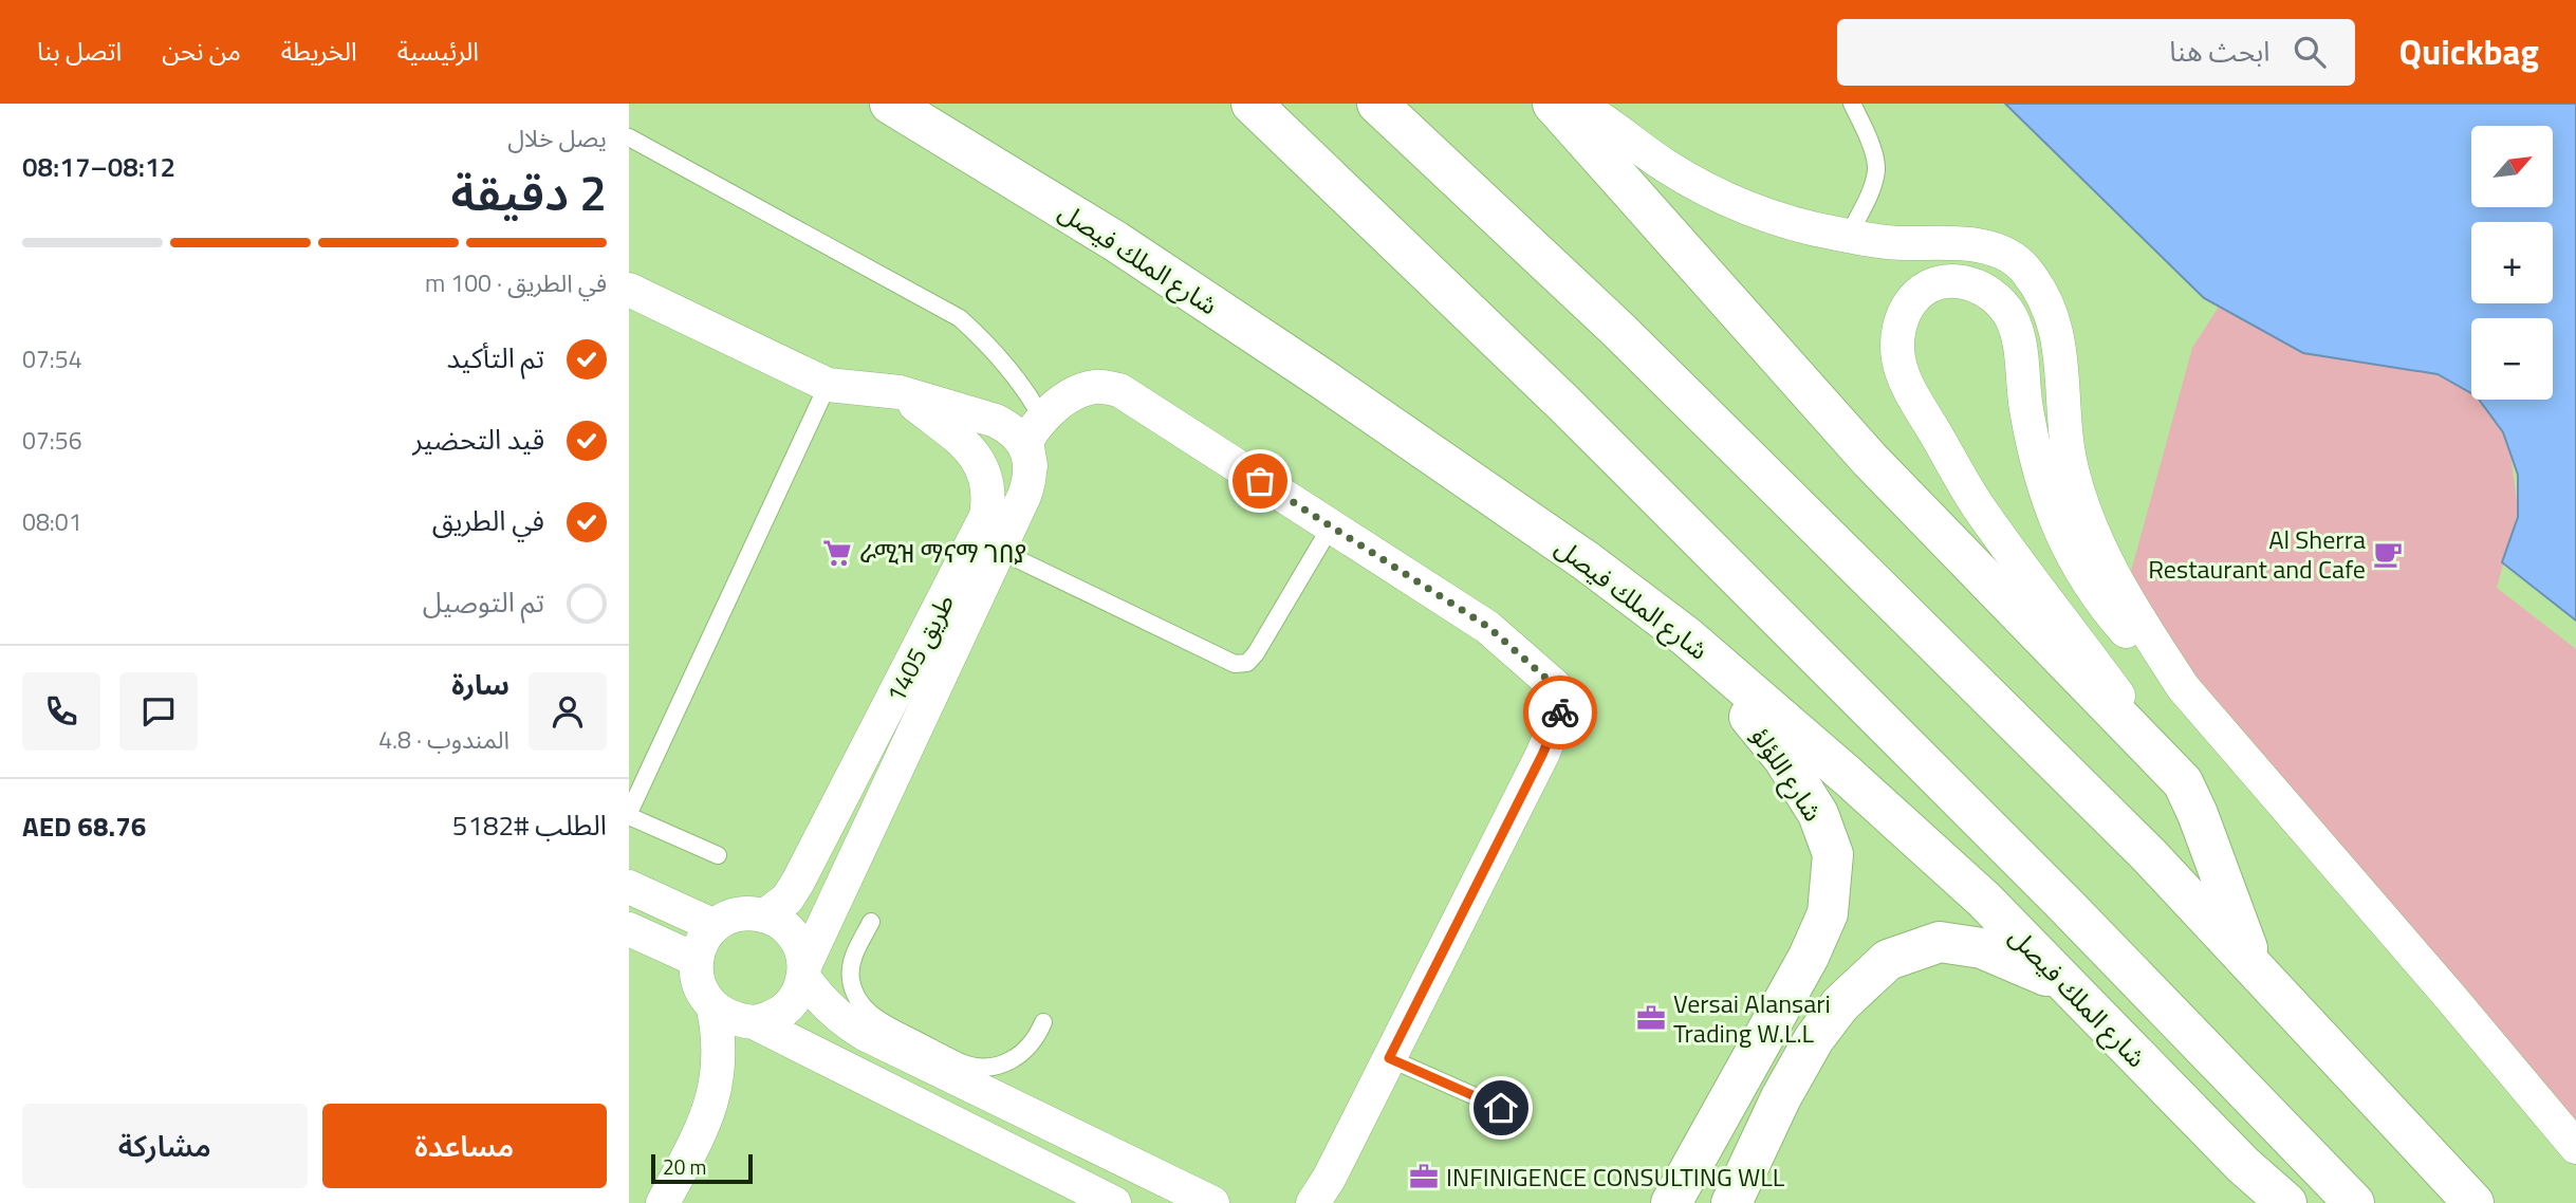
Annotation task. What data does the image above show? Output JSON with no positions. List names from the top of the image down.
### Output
{
  "streets": {
    "main road": ["شارع الملك فيصل", "شارع اللؤلؤ"],
    "street": ["طريق 1405"]
  },
  "crossings": [
    ["شارع الملك فيصل", "شارع اللؤلؤ"]
  ],
  "places": {
    "supermarket": ["ራሚዝ ማናማ ገበያ"],
    "cafe": ["Al Sherra Restaurant and Cafe"],
    "office": ["Versai Alansari Trading W.L.L", "INFINIGENCE CONSULTING WLL"]
  },
  "scale_bar": "20 m",
  "north": "top right",
  "page": {
    "header": "Quickbag",
    "search": "ابحث هنا",
    "nav": [
      "الرئيسية",
      "الخريطة",
      "من نحن",
      "اتصل بنا"
    ],
    "heading": ["2 دقيقة", "يصل خلال", "08:12–08:17"],
    "panel": [
      "سارة",
      "المندوب · 4.8",
      "الطلب #5182",
      "AED 68.76"
    ],
    "map_buttons": ["+", "−"],
    "bar": "في الطريق · 100 m",
    "list": [
      ["تم التأكيد", "07:54"],
      ["قيد التحضير", "07:56"],
      ["في الطريق", "08:01"],
      "تم التوصيل"
    ],
    "buttons": ["مساعدة", "مشاركة"],
    "scale": "20 m"
  }
}
